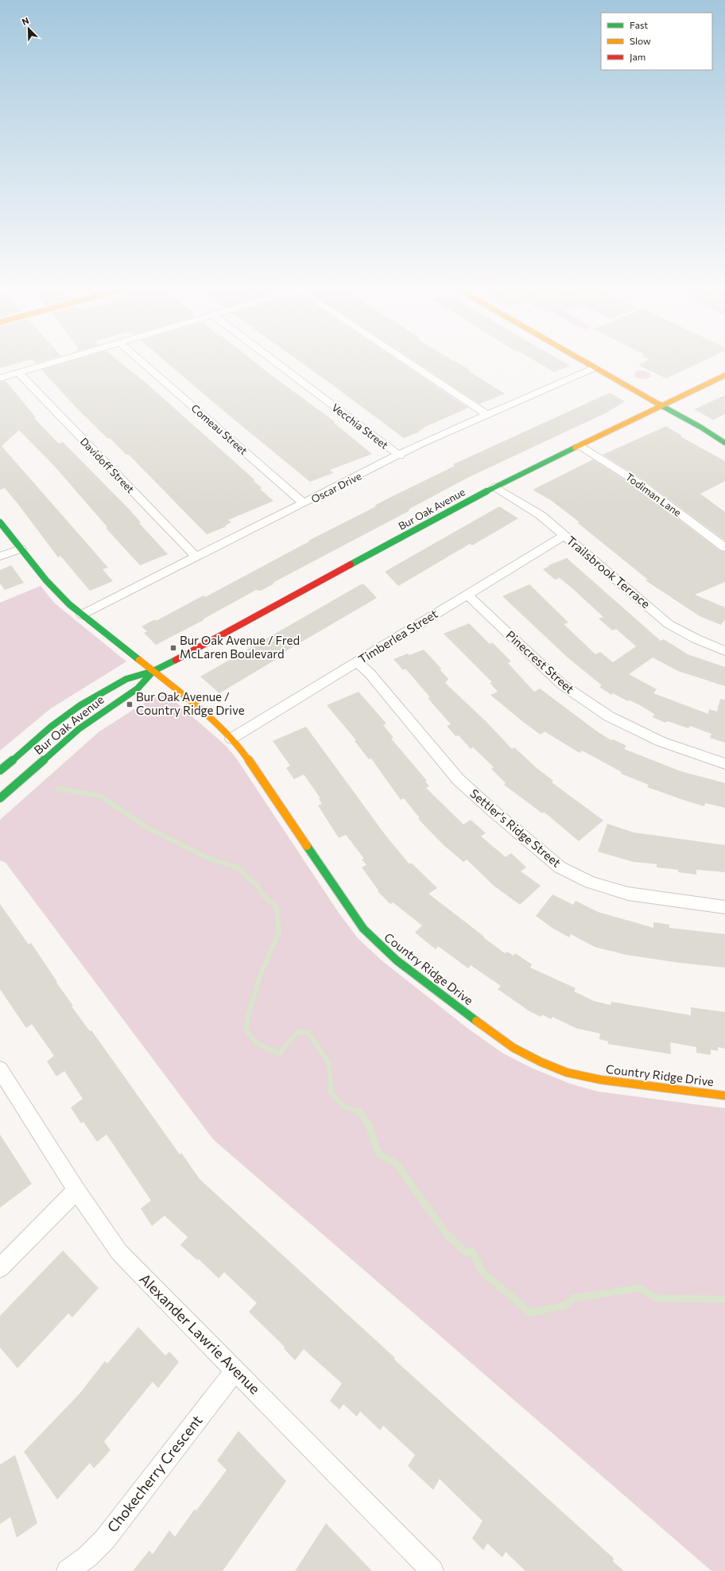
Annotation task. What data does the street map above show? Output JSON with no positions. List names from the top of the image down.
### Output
{
  "streets": {
    "street": [
      "Vecchia Street",
      "Comeau Street",
      "Davidoff Street",
      "Oscar Drive",
      "Todiman Lane",
      "Bur Oak Avenue",
      "Trailsbrook Terrace",
      "Timberlea Street",
      "Pinecrest Street",
      "Settler's Ridge Street",
      "Country Ridge Drive",
      "Alexander Lawrie Avenue",
      "Chokecherry Crescent"
    ]
  },
  "crossings": [
    ["Vecchia Street", "Oscar Drive"],
    ["Comeau Street", "Oscar Drive"],
    ["Davidoff Street", "Oscar Drive"],
    ["Oscar Drive", "Country Ridge Drive"],
    ["Todiman Lane", "Bur Oak Avenue"],
    ["Bur Oak Avenue", "Trailsbrook Terrace"],
    ["Bur Oak Avenue", "Country Ridge Drive"],
    ["Trailsbrook Terrace", "Timberlea Street"],
    ["Timberlea Street", "Pinecrest Street"],
    ["Timberlea Street", "Settler's Ridge Street"],
    ["Timberlea Street", "Country Ridge Drive"],
    ["Alexander Lawrie Avenue", "Chokecherry Crescent"]
  ],
  "places": {
    "transit": ["Bur Oak Avenue / Fred McLaren Boulevard", "Bur Oak Avenue / Country Ridge Drive"]
  },
  "legend": ["Fast", "Slow", "Jam"],
  "north": "top left"
}
